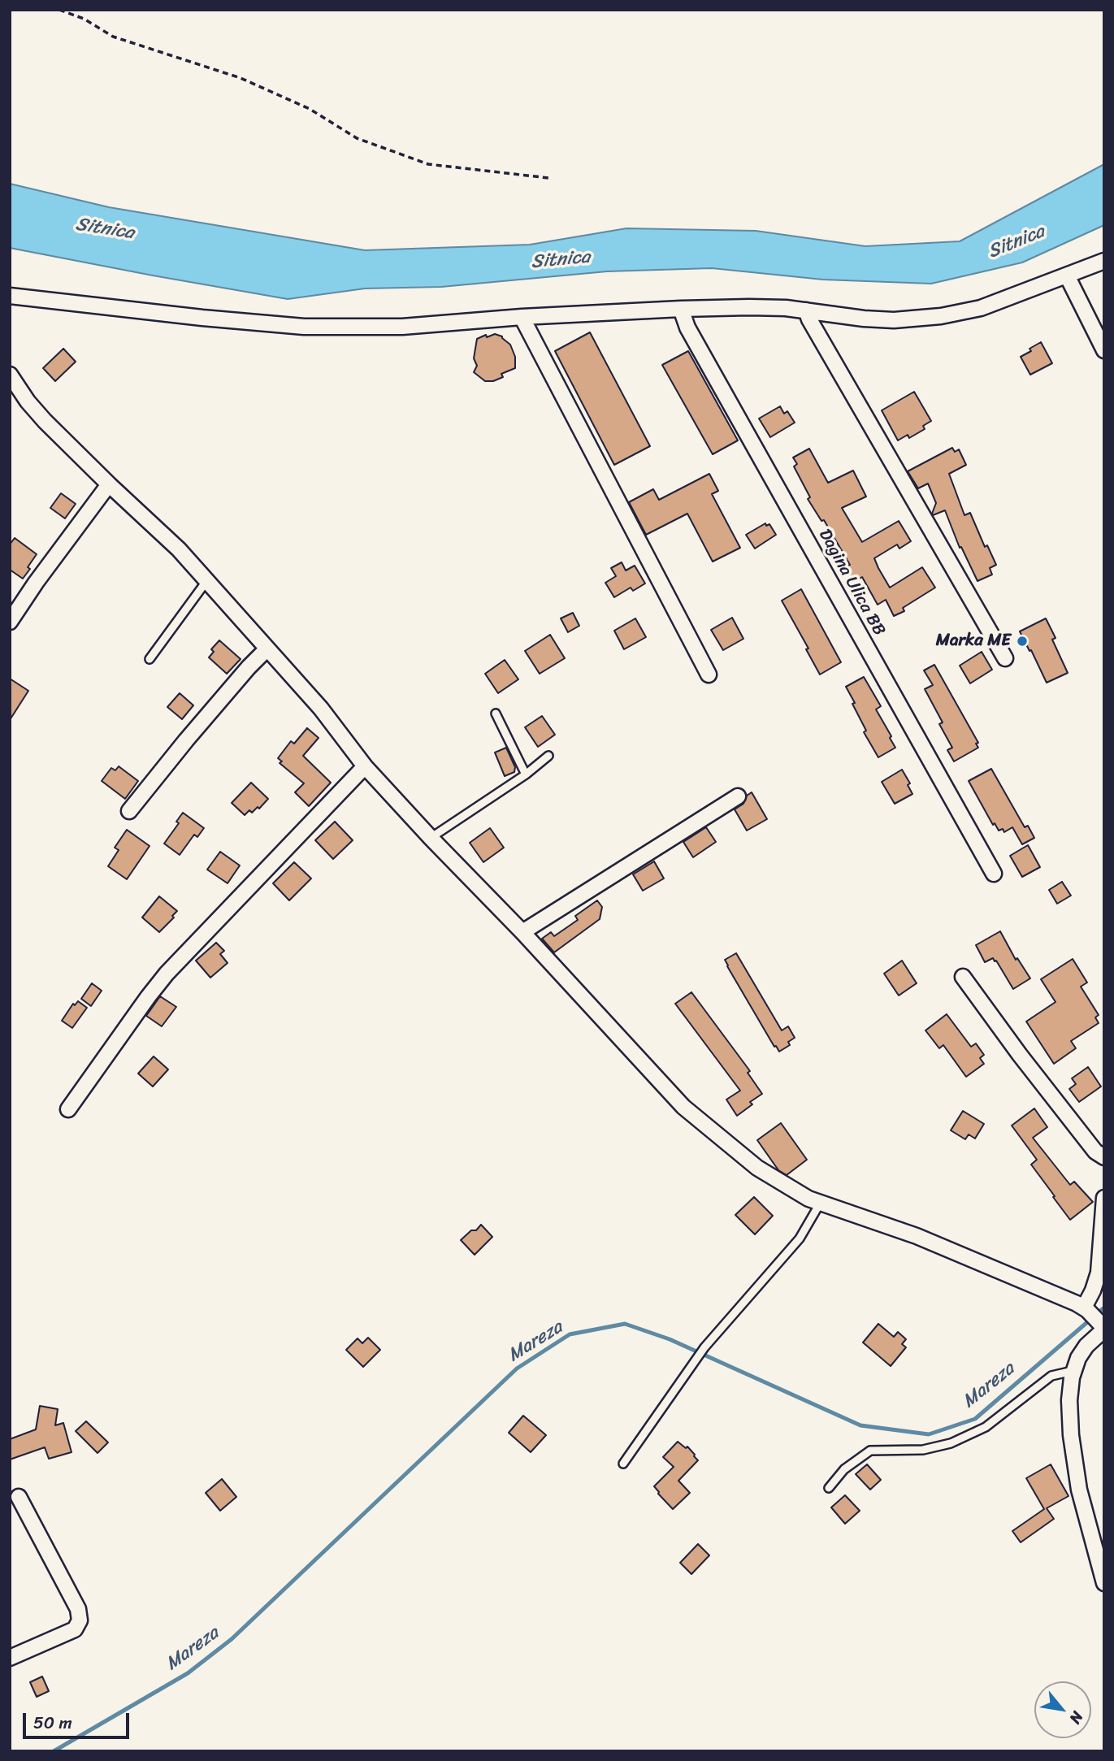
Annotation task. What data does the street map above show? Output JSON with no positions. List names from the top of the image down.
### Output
{
  "streets": {
    "street": ["Dagina Ulica BB"]
  },
  "water": ["Sitnica", "Mareza"],
  "places": ["Marka ME"],
  "scale_bar": "50 m",
  "north": "bottom right"
}
